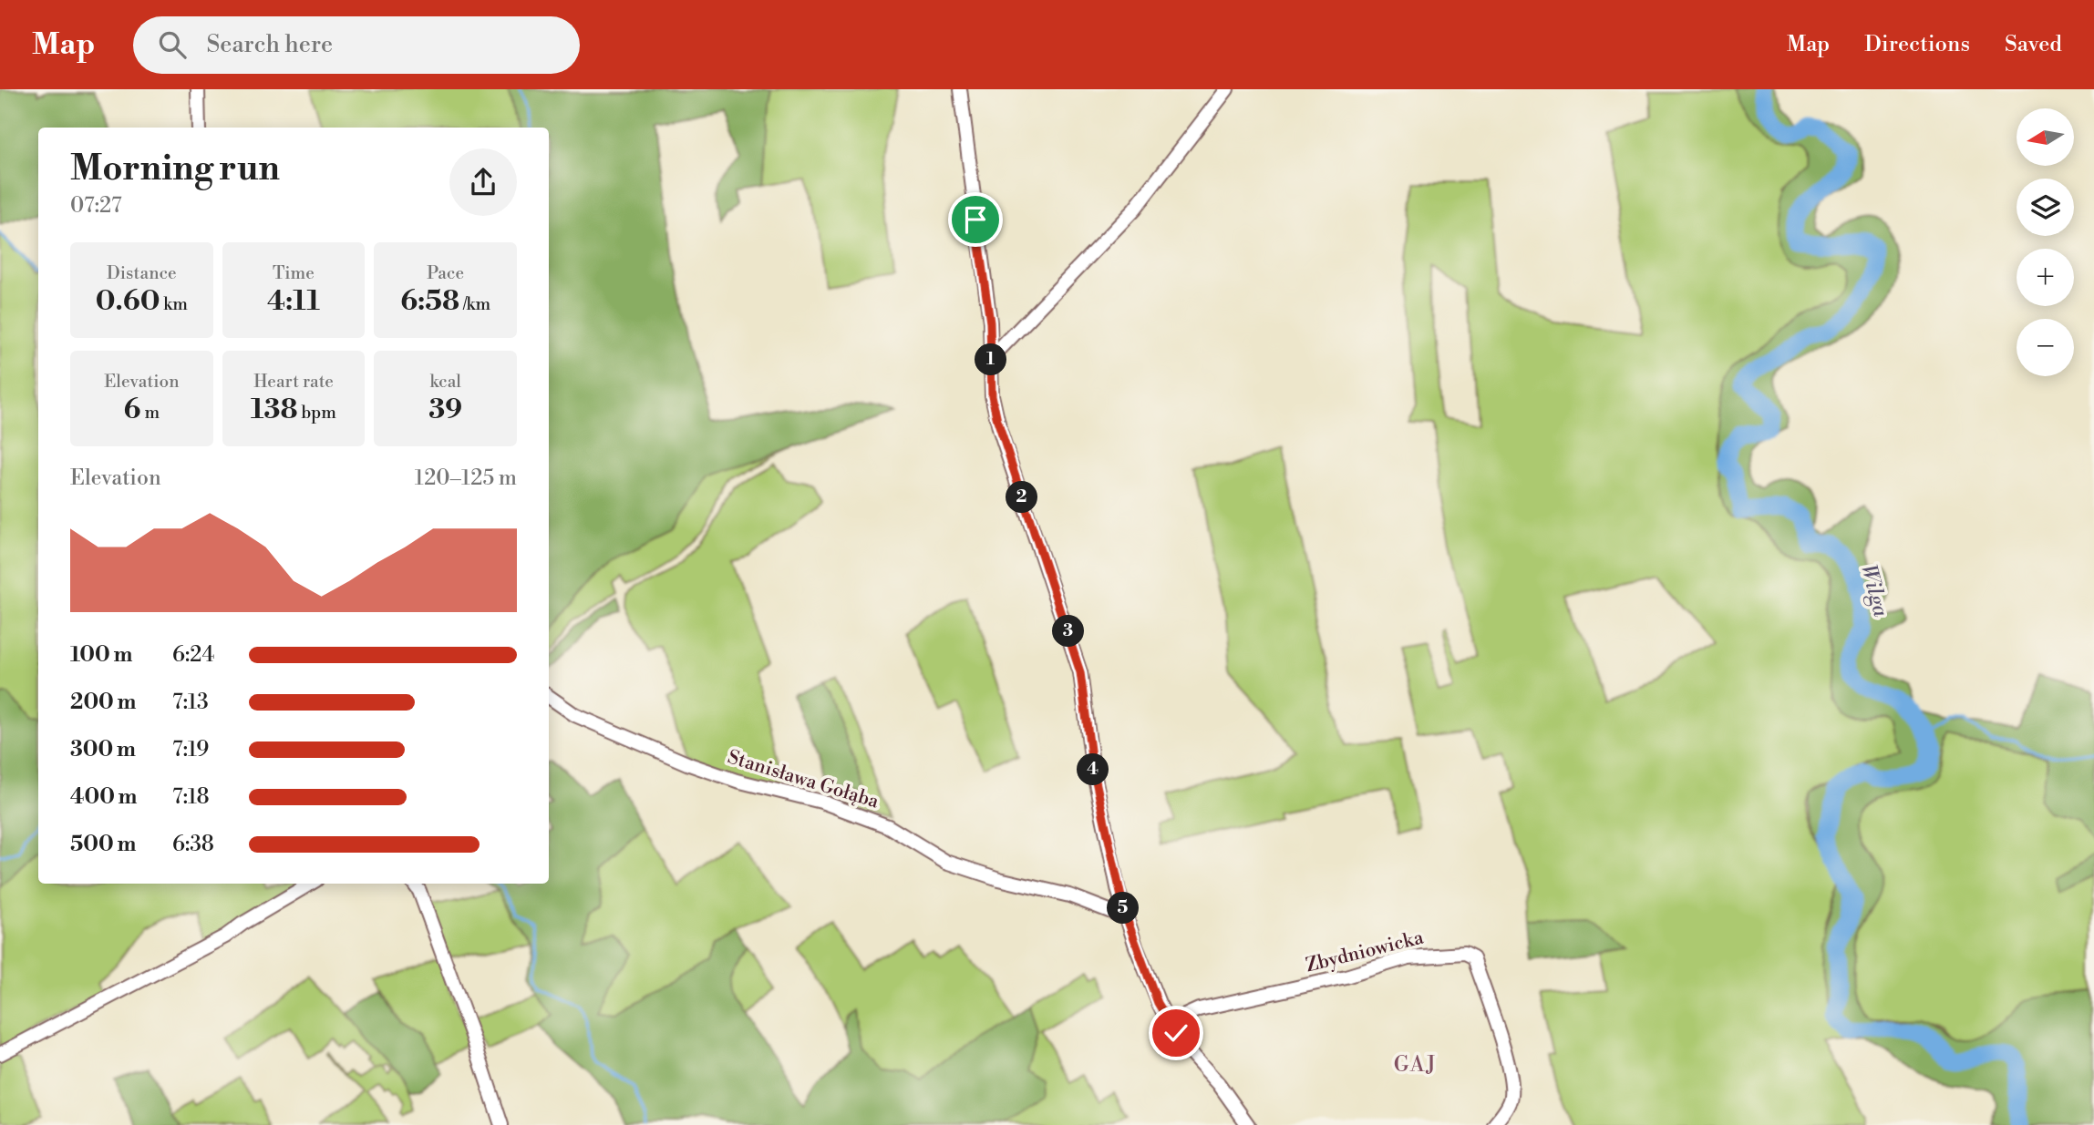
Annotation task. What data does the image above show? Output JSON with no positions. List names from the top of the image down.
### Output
{
  "streets": {
    "street": ["Stanisława Gołąba", "Zbydniowicka"]
  },
  "districts": ["GAJ"],
  "water": ["Wilga"],
  "north": "left",
  "page": {
    "header": "Map",
    "search": "Search here",
    "nav": ["Map", "Directions", "Saved"],
    "map_buttons": ["+", "−"],
    "heading": ["Morning run", "07:27"],
    "stats": [
      ["Distance", "0.60 km"],
      ["Time", "4:11"],
      ["Pace", "6:58 /km"],
      ["Elevation", "6 m"],
      ["Heart rate", "138 bpm"],
      ["kcal", "39"]
    ],
    "pins": [
      "1",
      "2",
      "3",
      "4",
      "5"
    ],
    "chart": ["Elevation", "120–125 m"],
    "list": [
      {
        "name": "100 m",
        "note": "6:24"
      },
      {
        "name": "200 m",
        "note": "7:13"
      },
      {
        "name": "300 m",
        "note": "7:19"
      },
      {
        "name": "400 m",
        "note": "7:18"
      },
      {
        "name": "500 m",
        "note": "6:38"
      }
    ]
  }
}
